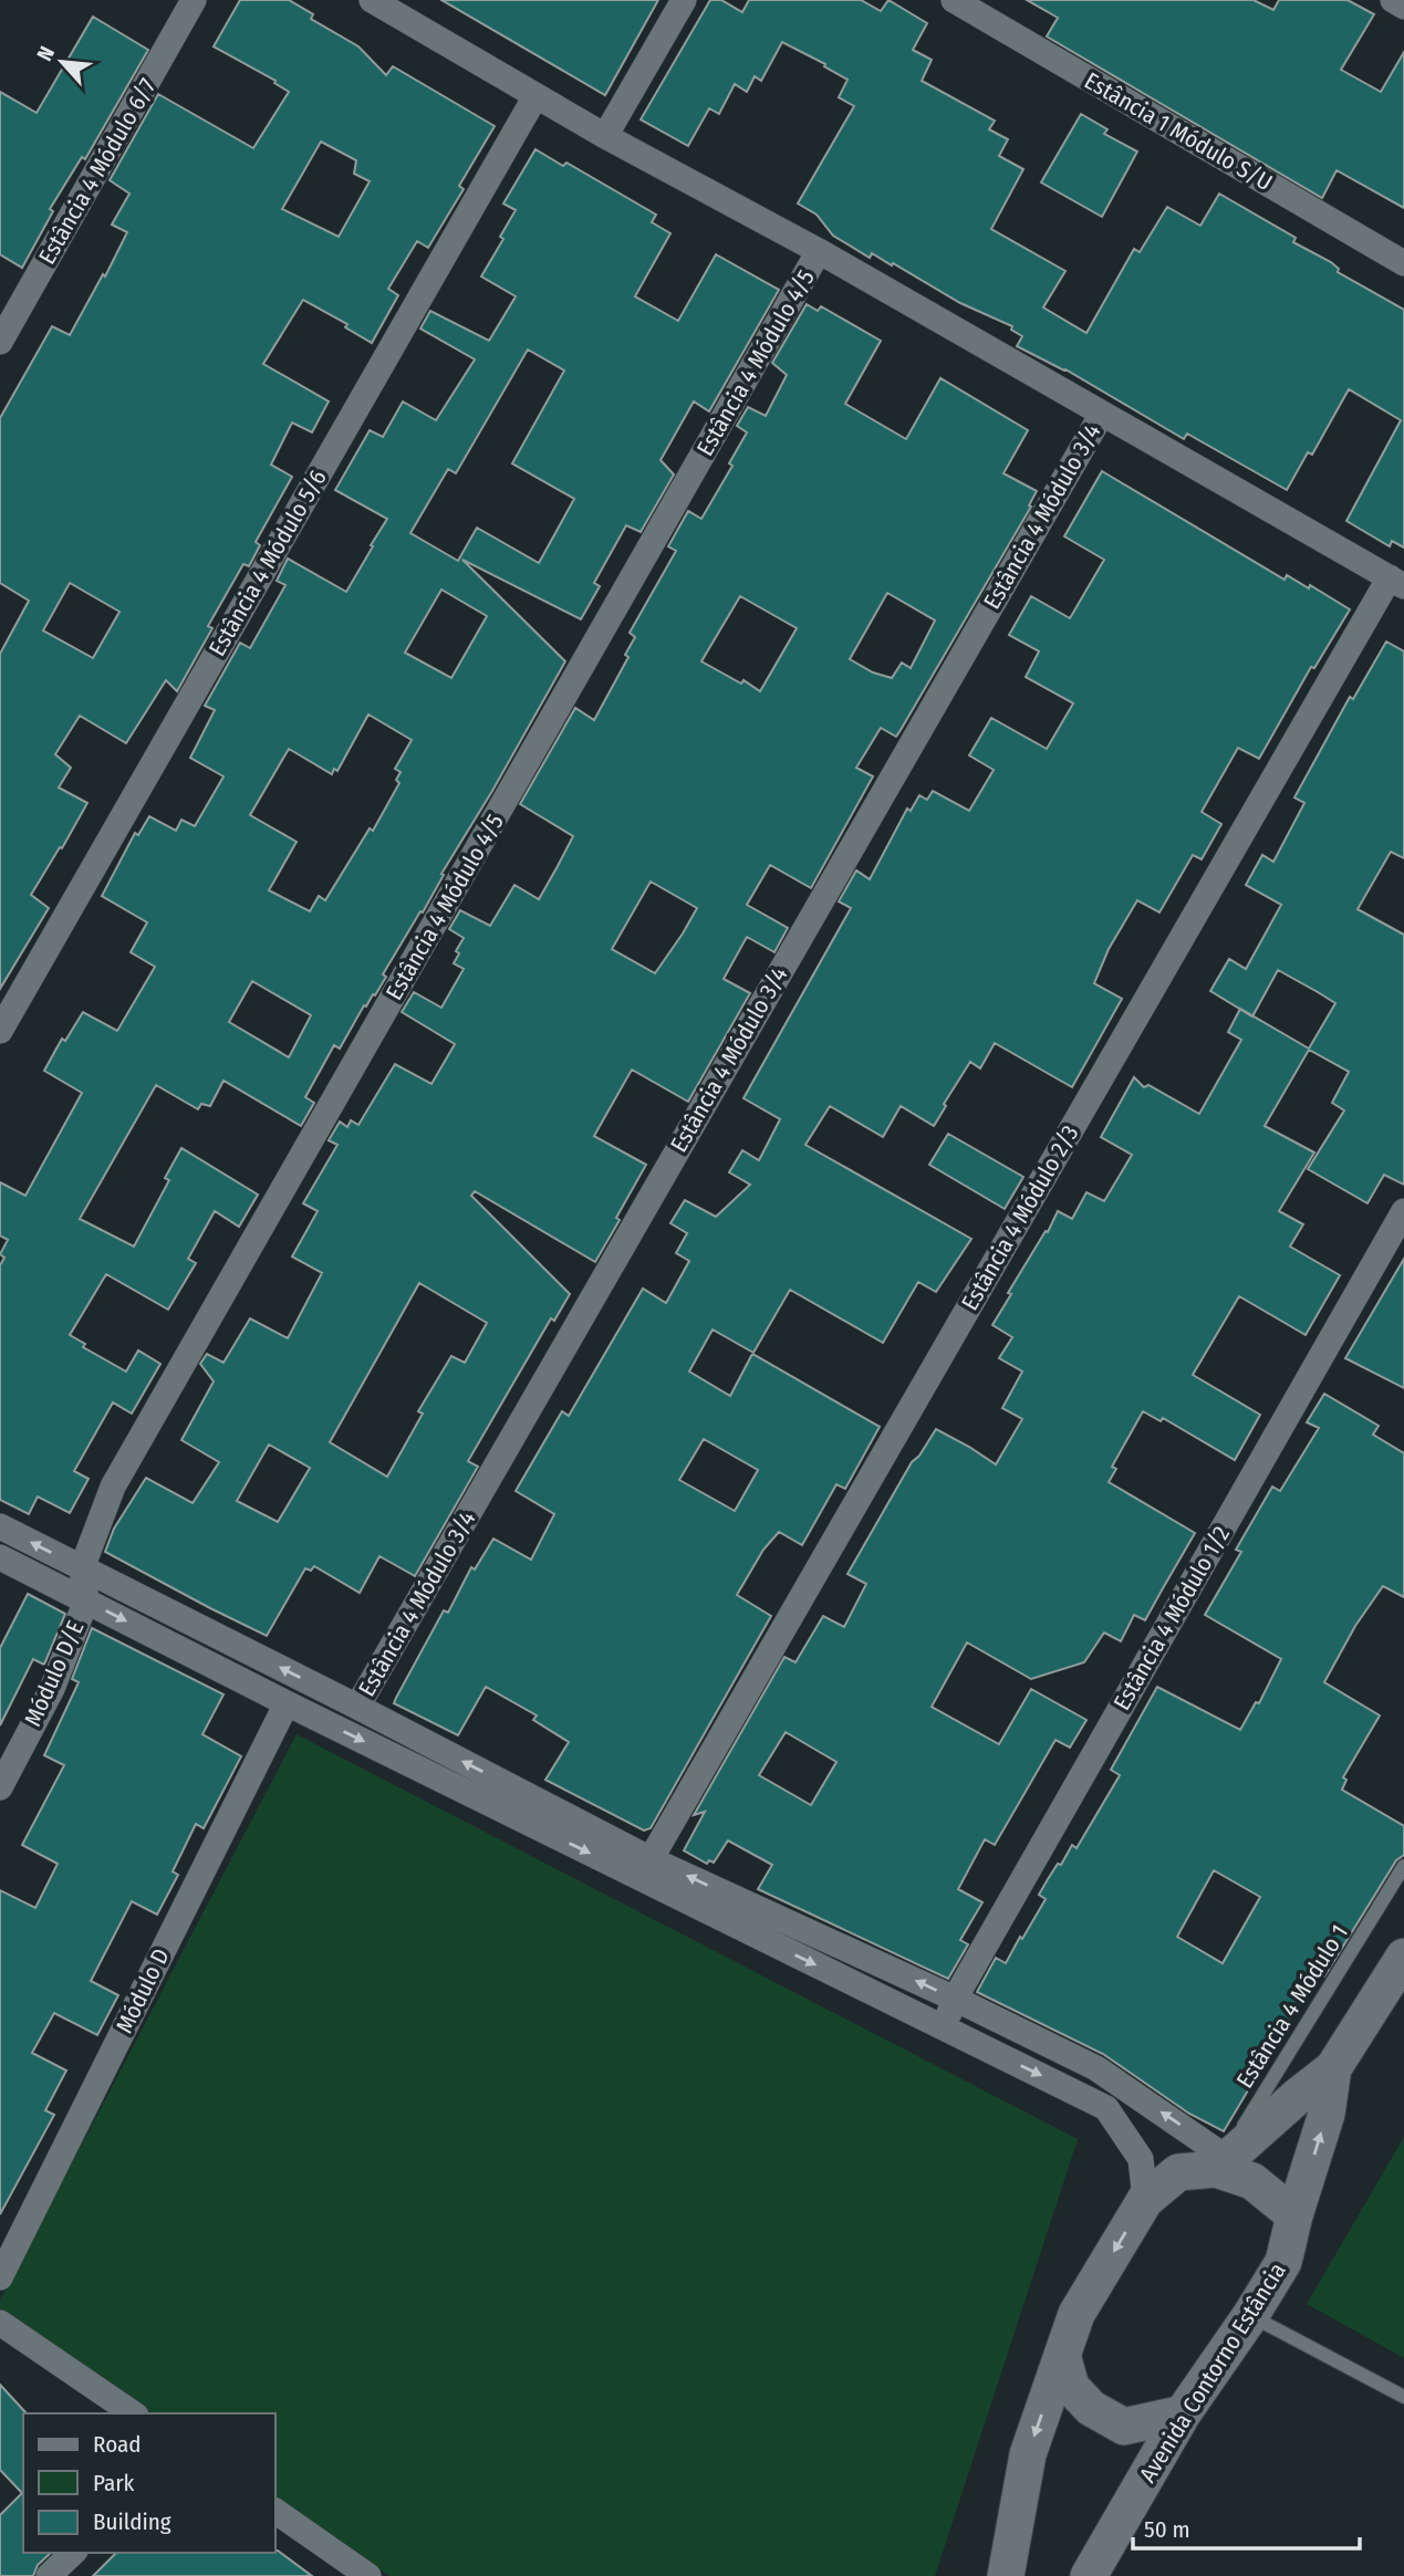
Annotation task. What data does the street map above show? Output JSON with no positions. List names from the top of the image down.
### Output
{
  "streets": {
    "street": [
      "Estância 1 Módulo S/U",
      "Estância 4 Módulo 6/7",
      "Estância 4 Módulo 4/5",
      "Estância 4 Módulo 3/4",
      "Estância 4 Módulo 5/6",
      "Estância 4 Módulo 2/3",
      "Estância 4 Módulo 1/2",
      "Módulo D/E",
      "Módulo D",
      "Avenida Contorno Estância"
    ],
    "lane": ["Estância 4 Módulo 1"]
  },
  "crossings": [
    ["Estância 4 Módulo 1", "Avenida Contorno Estância"]
  ],
  "legend": ["Road", "Park", "Building"],
  "scale_bar": "50 m",
  "north": "top left"
}
